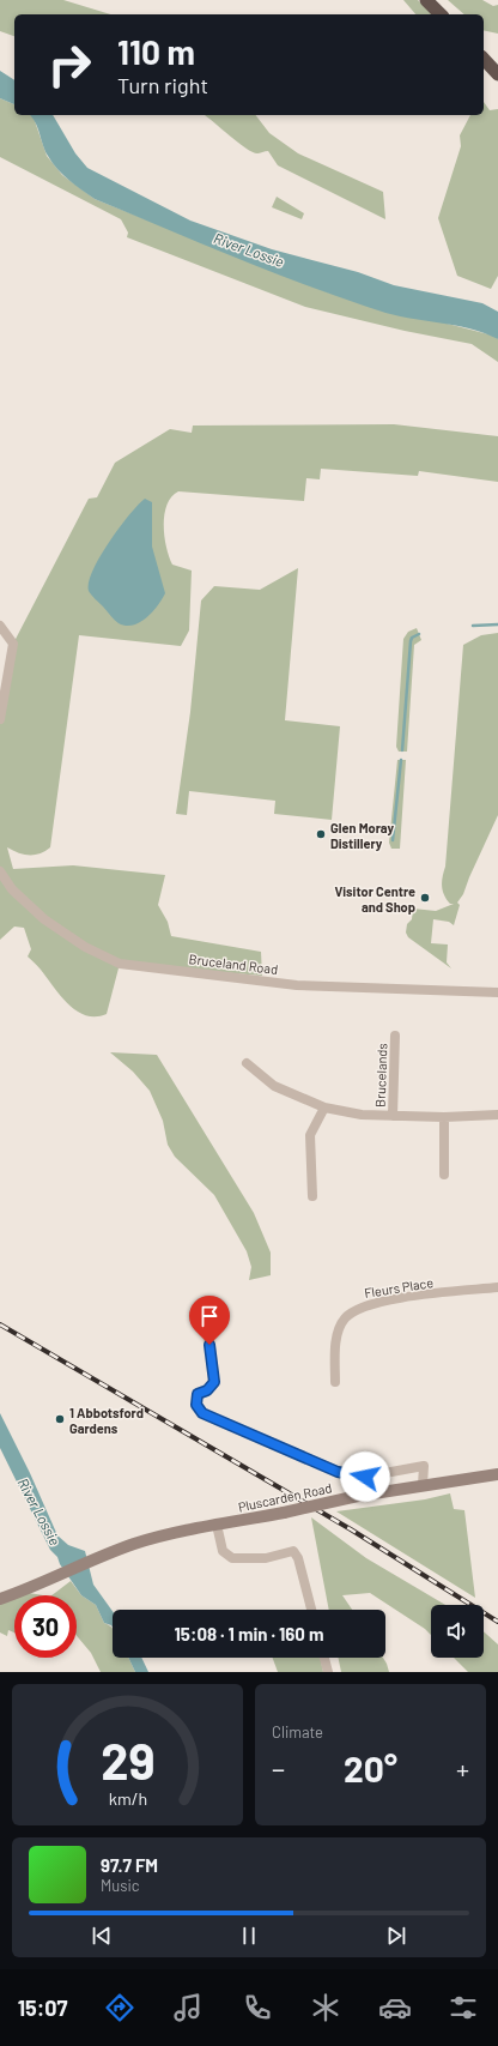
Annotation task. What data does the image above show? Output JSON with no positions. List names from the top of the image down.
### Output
{
  "streets": {
    "main road": ["Pluscarden Road"],
    "street": ["Bruceland Road", "Brucelands", "Fleurs Place"]
  },
  "water": ["River Lossie"],
  "places": ["Glen Moray Distillery", "Visitor Centre and Shop", "1 Abbotsford Gardens"],
  "page": {
    "turn": ["110 m", "Turn right"],
    "limit": "30",
    "trip": "15:08 · 1 min · 160 m",
    "tile": "Climate",
    "heat": ["−", "20°", "+"],
    "song": ["97.7 FM", "Music"],
    "tabs": "15:07",
    "gauge": ["29", "km/h"]
  }
}
